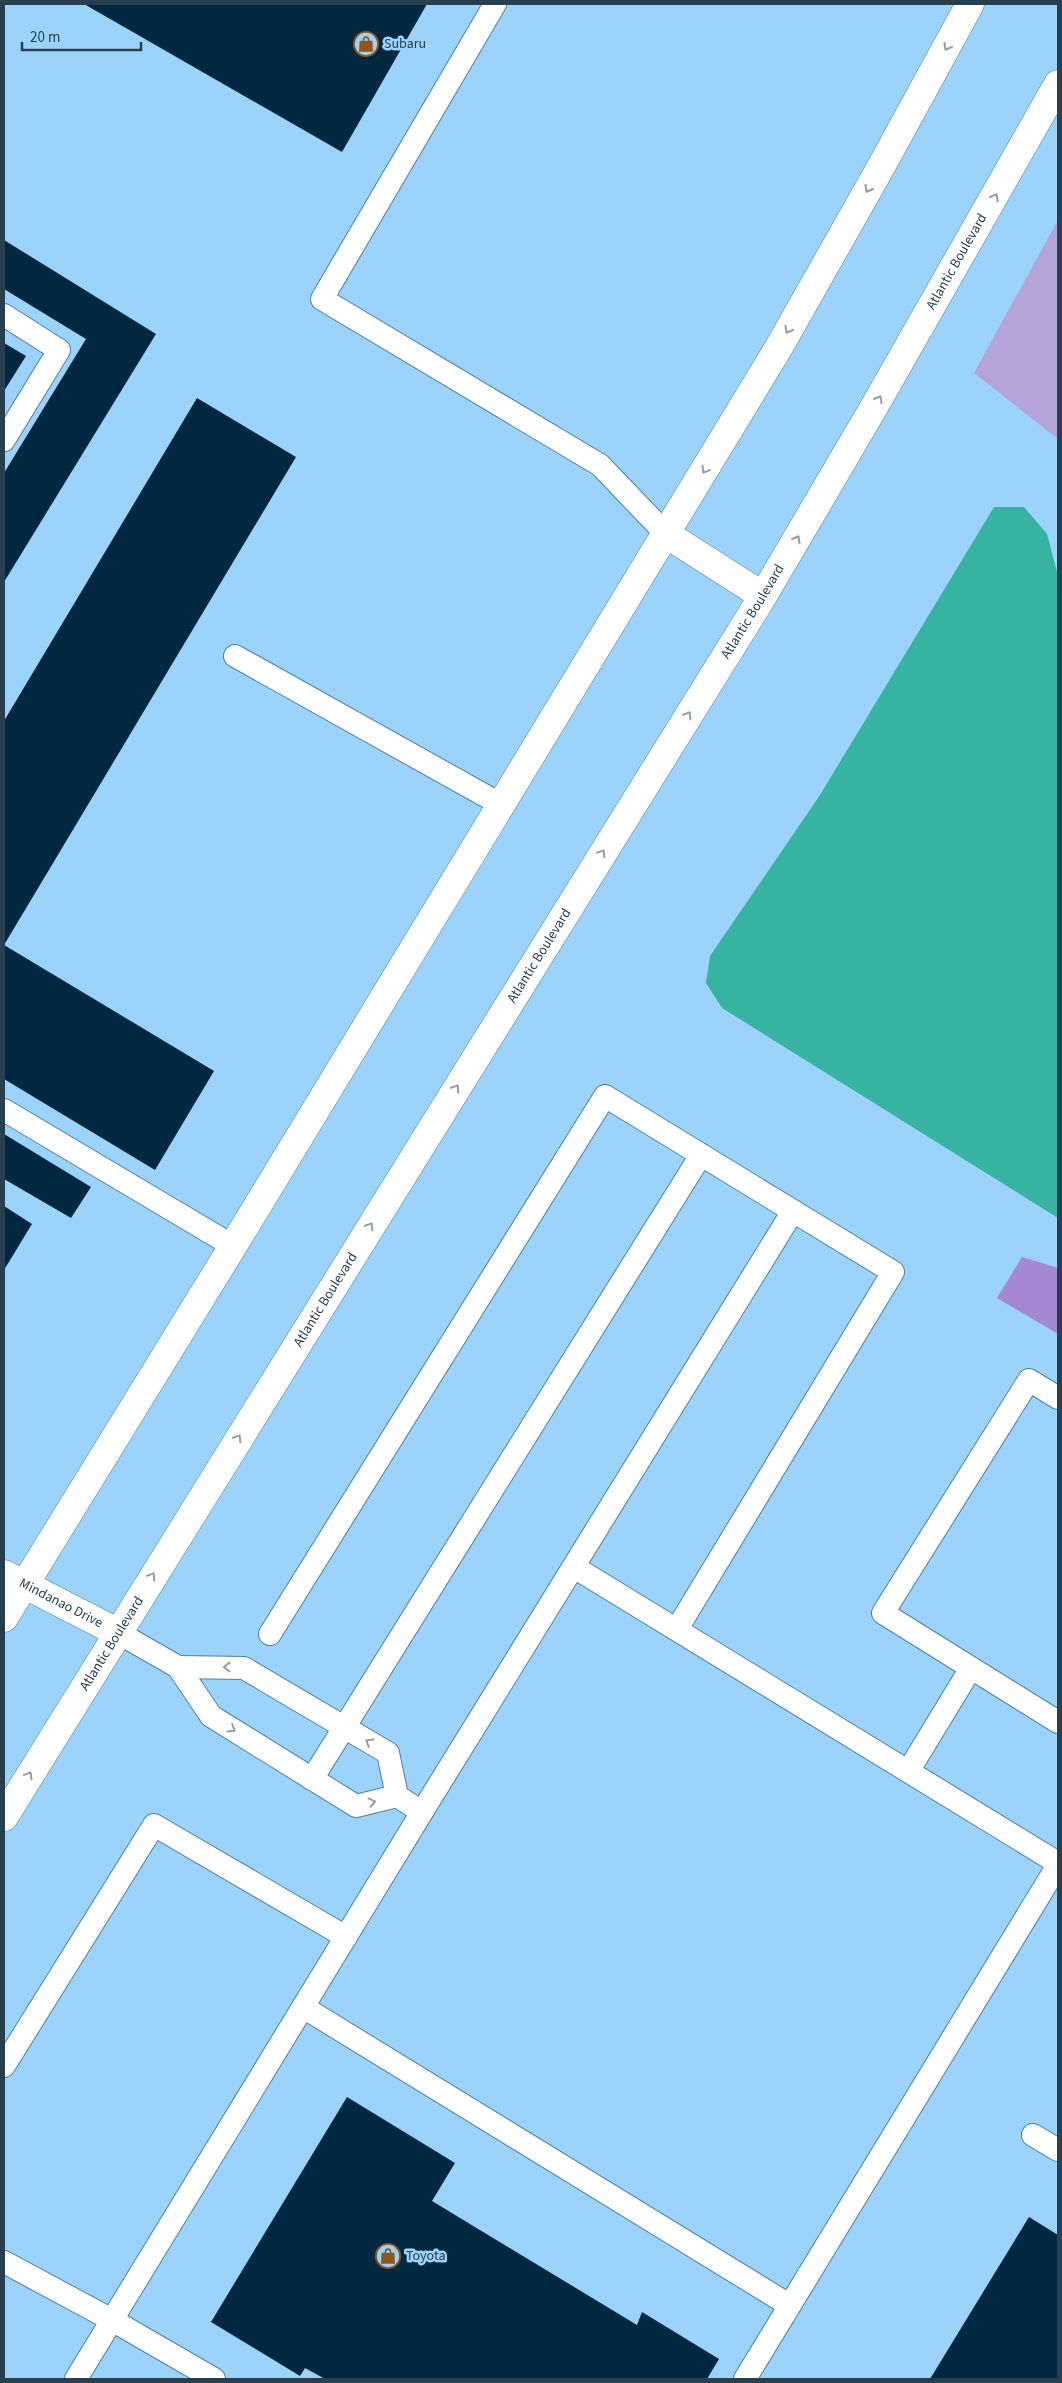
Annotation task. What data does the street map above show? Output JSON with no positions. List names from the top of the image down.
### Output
{
  "streets": {
    "main road": ["Atlantic Boulevard", "Mindanao Drive"]
  },
  "crossings": [
    ["Atlantic Boulevard", "Mindanao Drive"]
  ],
  "places": {
    "shop": ["Subaru", "Toyota"]
  },
  "scale_bar": "20 m"
}
